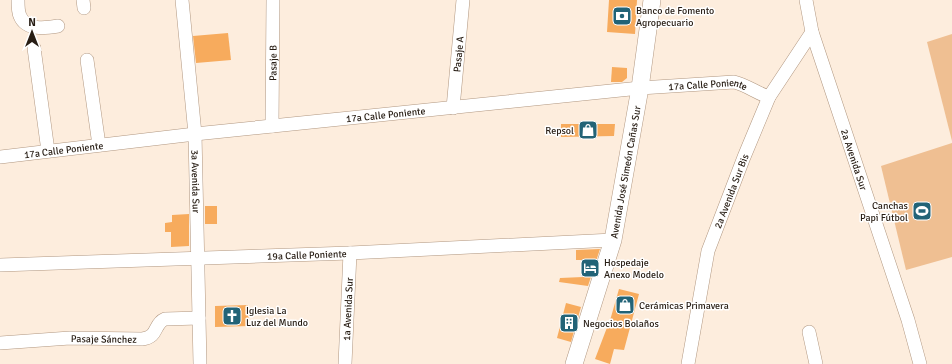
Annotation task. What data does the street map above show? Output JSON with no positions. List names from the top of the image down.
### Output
{
  "streets": {
    "main road": ["Avenida José Simeón Cañas Sur"],
    "street": [
      "Pasaje A",
      "Pasaje B",
      "17a Calle Poniente",
      "2a Avenida Sur",
      "3a Avenida Sur",
      "2a Avenida Sur Bis",
      "19a Calle Poniente",
      "1a Avenida Sur",
      "Pasaje Sánchez"
    ]
  },
  "crossings": [
    ["Pasaje A", "17a Calle Poniente"],
    ["Pasaje B", "17a Calle Poniente"],
    ["17a Calle Poniente", "Avenida José Simeón Cañas Sur"],
    ["17a Calle Poniente", "3a Avenida Sur"],
    ["17a Calle Poniente", "2a Avenida Sur Bis"],
    ["2a Avenida Sur", "2a Avenida Sur Bis"],
    ["Avenida José Simeón Cañas Sur", "19a Calle Poniente"],
    ["3a Avenida Sur", "19a Calle Poniente"],
    ["3a Avenida Sur", "Pasaje Sánchez"],
    ["19a Calle Poniente", "1a Avenida Sur"]
  ],
  "places": {
    "bank": ["Banco de Fomento Agropecuario"],
    "shop": ["Repsol", "Cerámicas Primavera"],
    "sports": ["Canchas Papi Fútbol"],
    "hotel": ["Hospedaje Anexo Modelo"],
    "church": ["Iglesia La Luz del Mundo"],
    "building": ["Negocios Bolaños"]
  },
  "north": "top"
}
